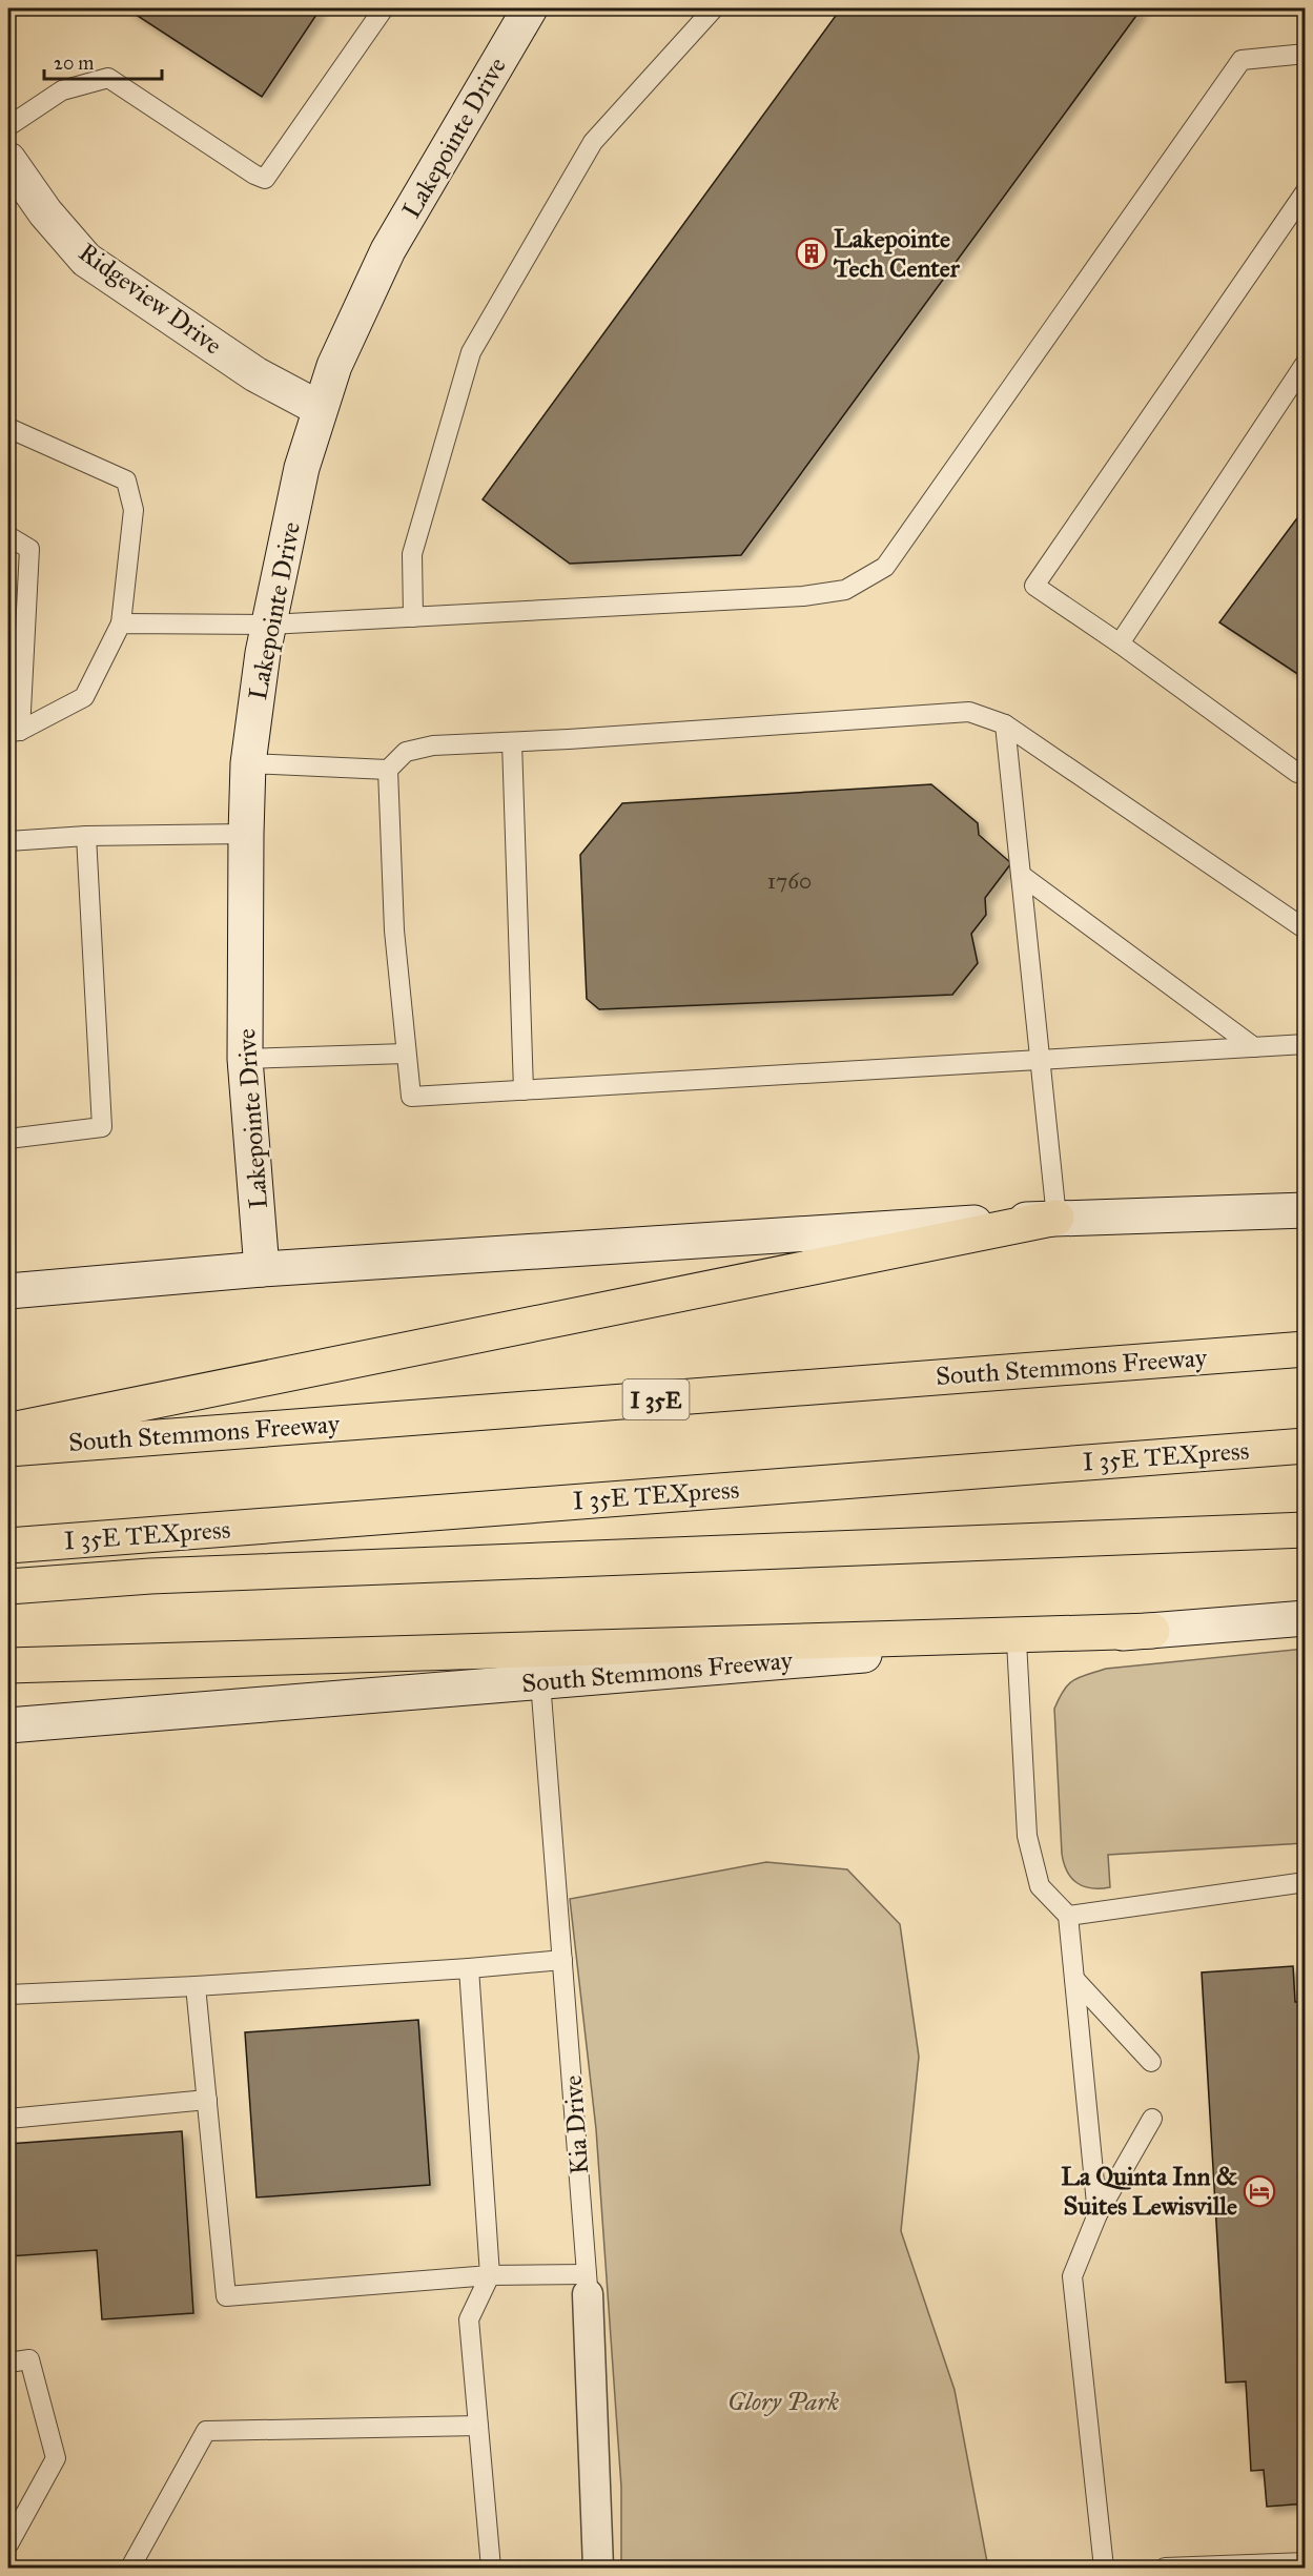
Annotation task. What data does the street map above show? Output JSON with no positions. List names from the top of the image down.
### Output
{
  "streets": {
    "highway": ["South Stemmons Freeway", "I 35E", "I 35E TEXpress"],
    "main road": ["Lakepointe Drive", "Ridgeview Drive"],
    "street": ["Kia Drive"]
  },
  "crossings": [
    ["Lakepointe Drive", "Ridgeview Drive"],
    ["South Stemmons Freeway", "Kia Drive"]
  ],
  "parks": ["Glory Park"],
  "places": {
    "building": ["Lakepointe Tech Center"],
    "hotel": ["La Quinta Inn & Suites Lewisville"]
  },
  "house_numbers": ["1760"],
  "scale_bar": "20 m"
}
